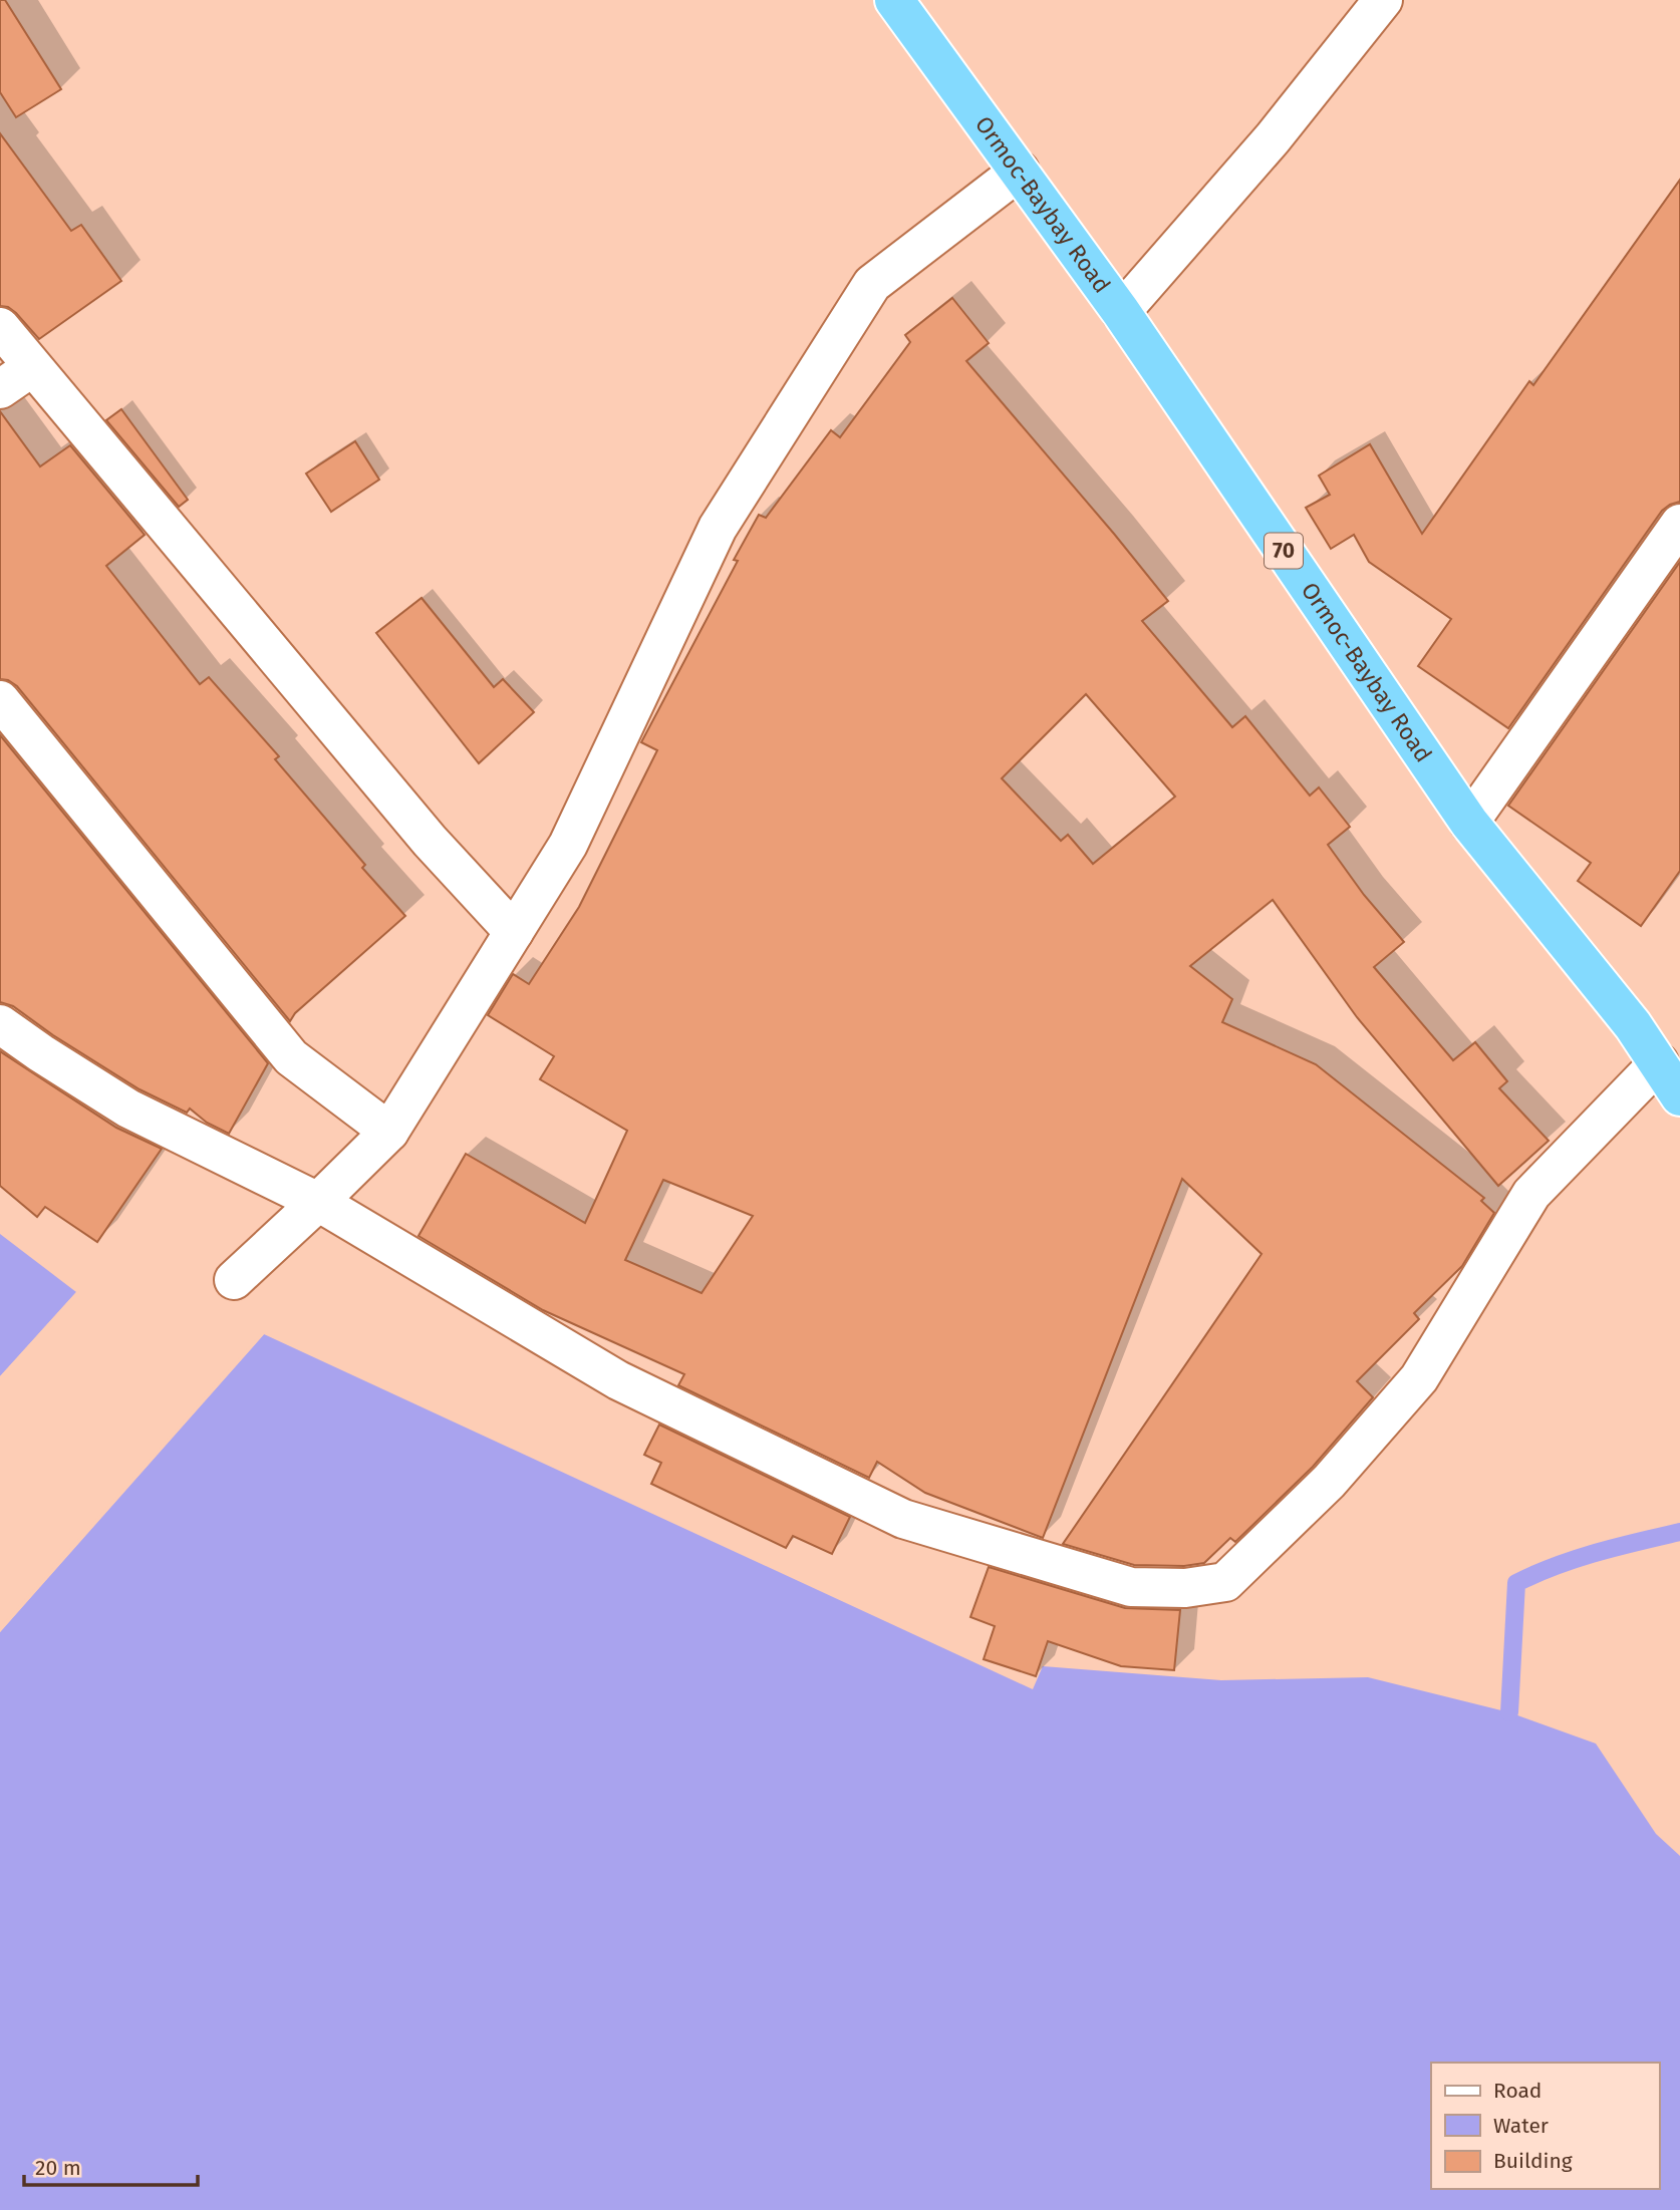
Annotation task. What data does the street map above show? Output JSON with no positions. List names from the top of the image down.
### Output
{
  "streets": {
    "highway": ["Ormoc-Baybay Road", "70"]
  },
  "legend": ["Road", "Water", "Building"],
  "scale_bar": "20 m"
}
